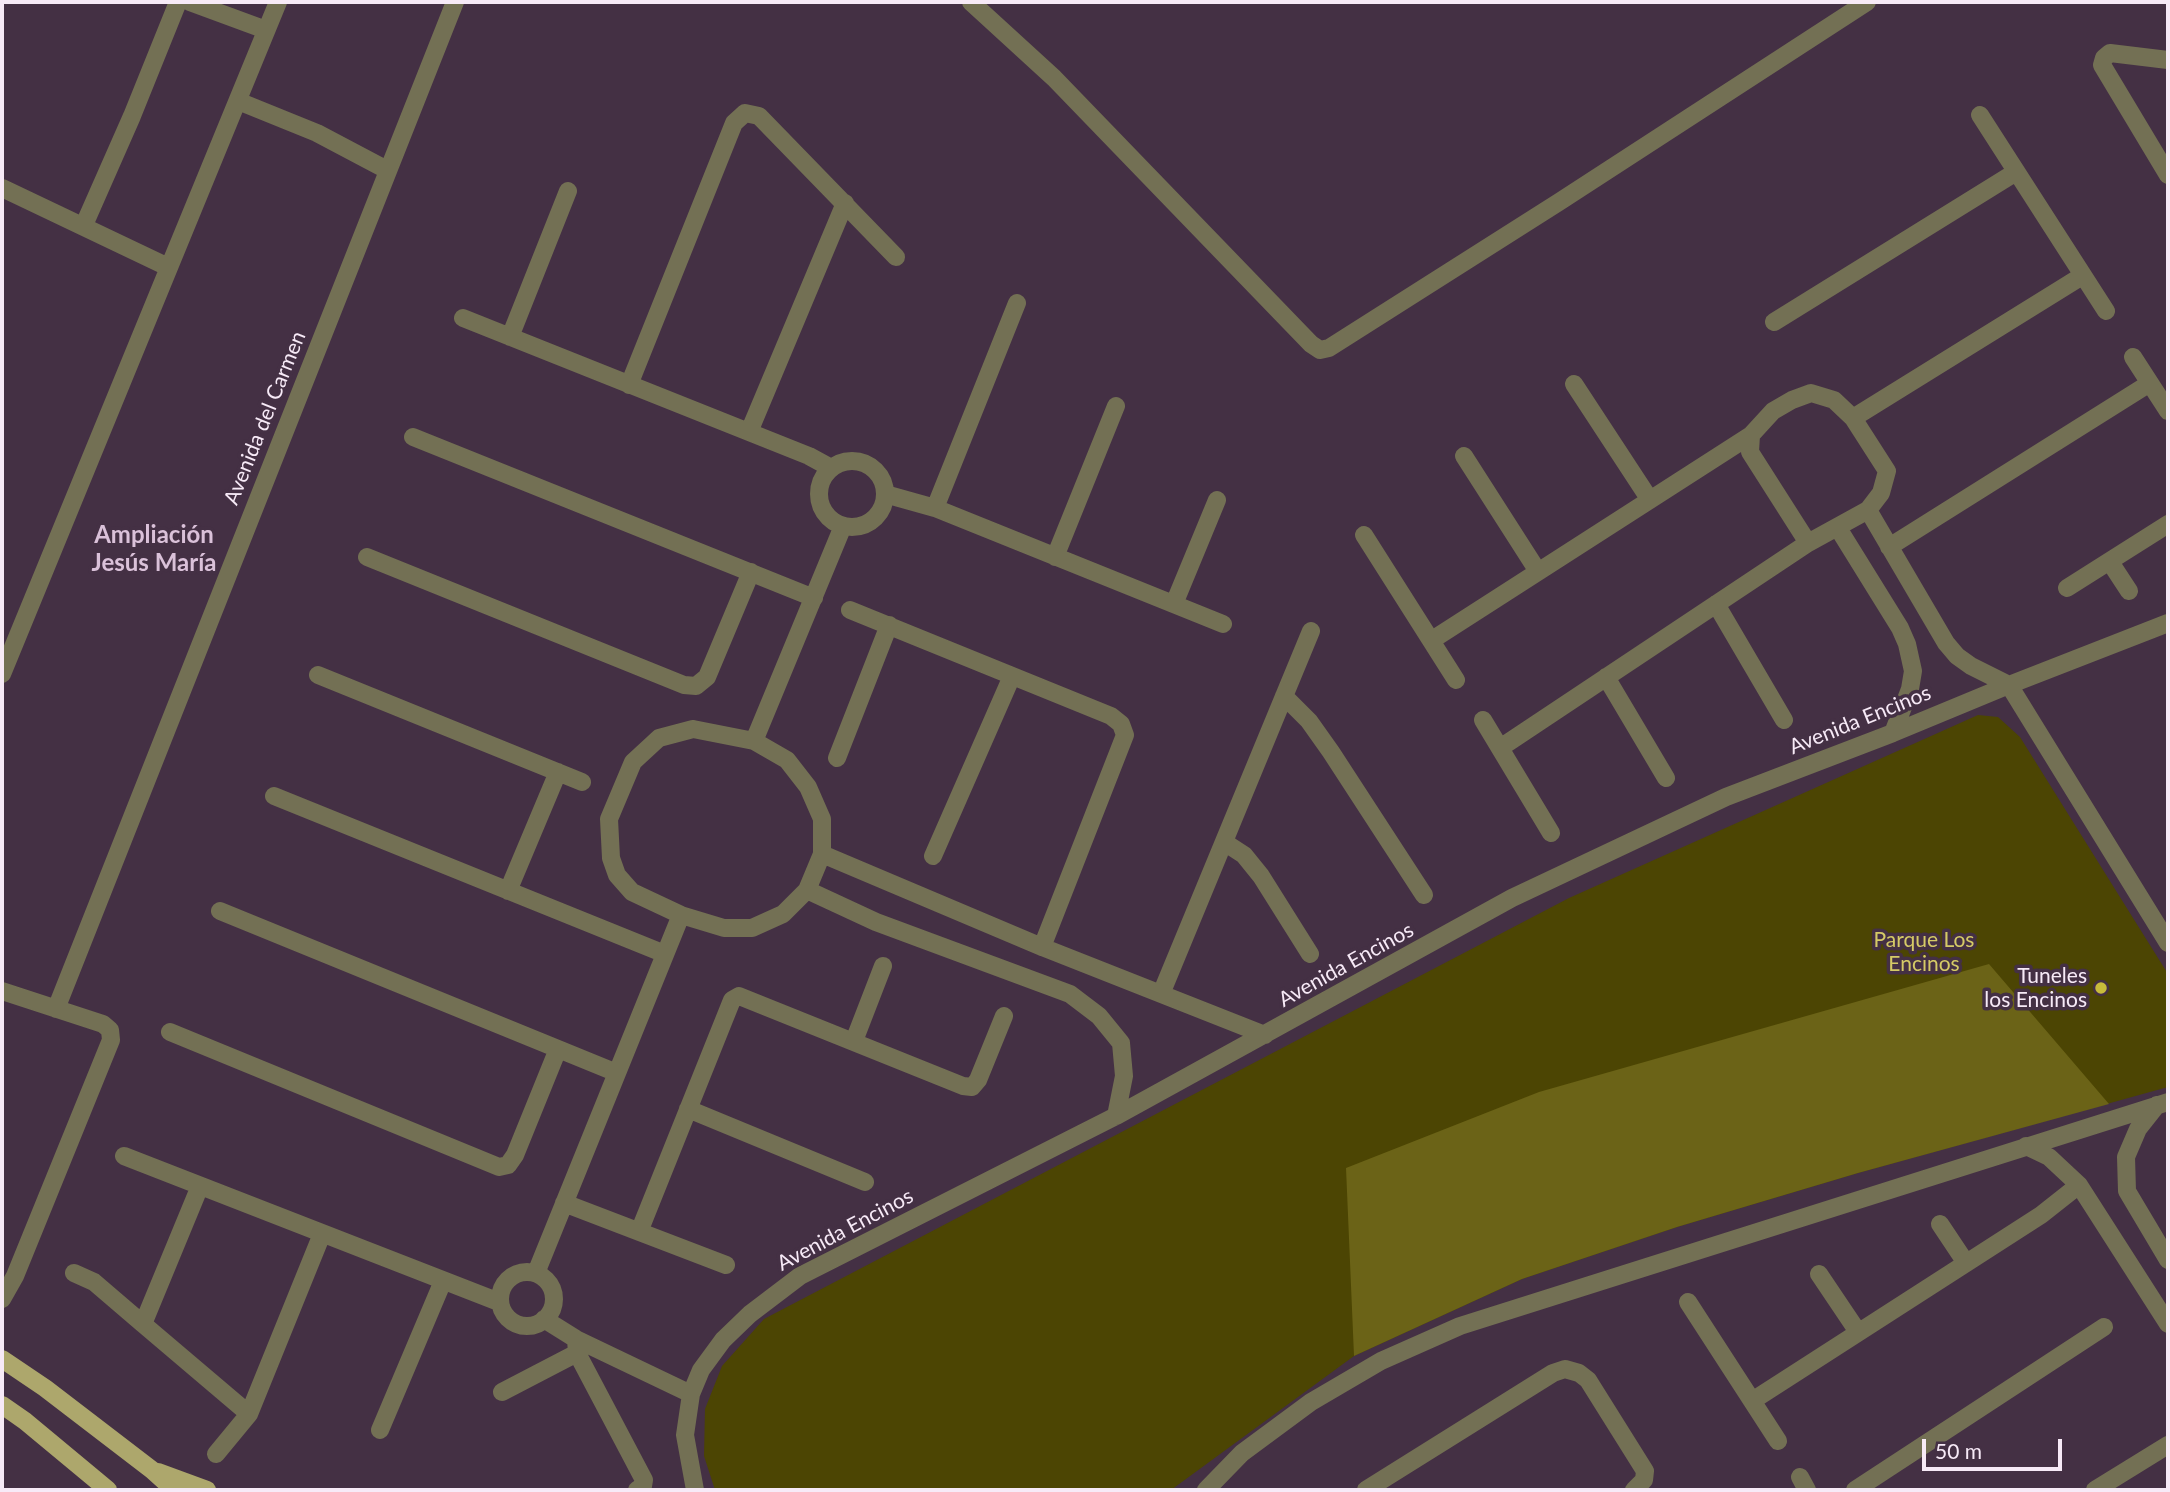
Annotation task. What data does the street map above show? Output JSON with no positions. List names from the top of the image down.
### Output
{
  "streets": {
    "street": ["Avenida del Carmen", "Avenida Encinos"]
  },
  "districts": ["Ampliación Jesús María"],
  "parks": ["Parque Los Encinos"],
  "places": ["Tuneles los Encinos"],
  "scale_bar": "50 m"
}
